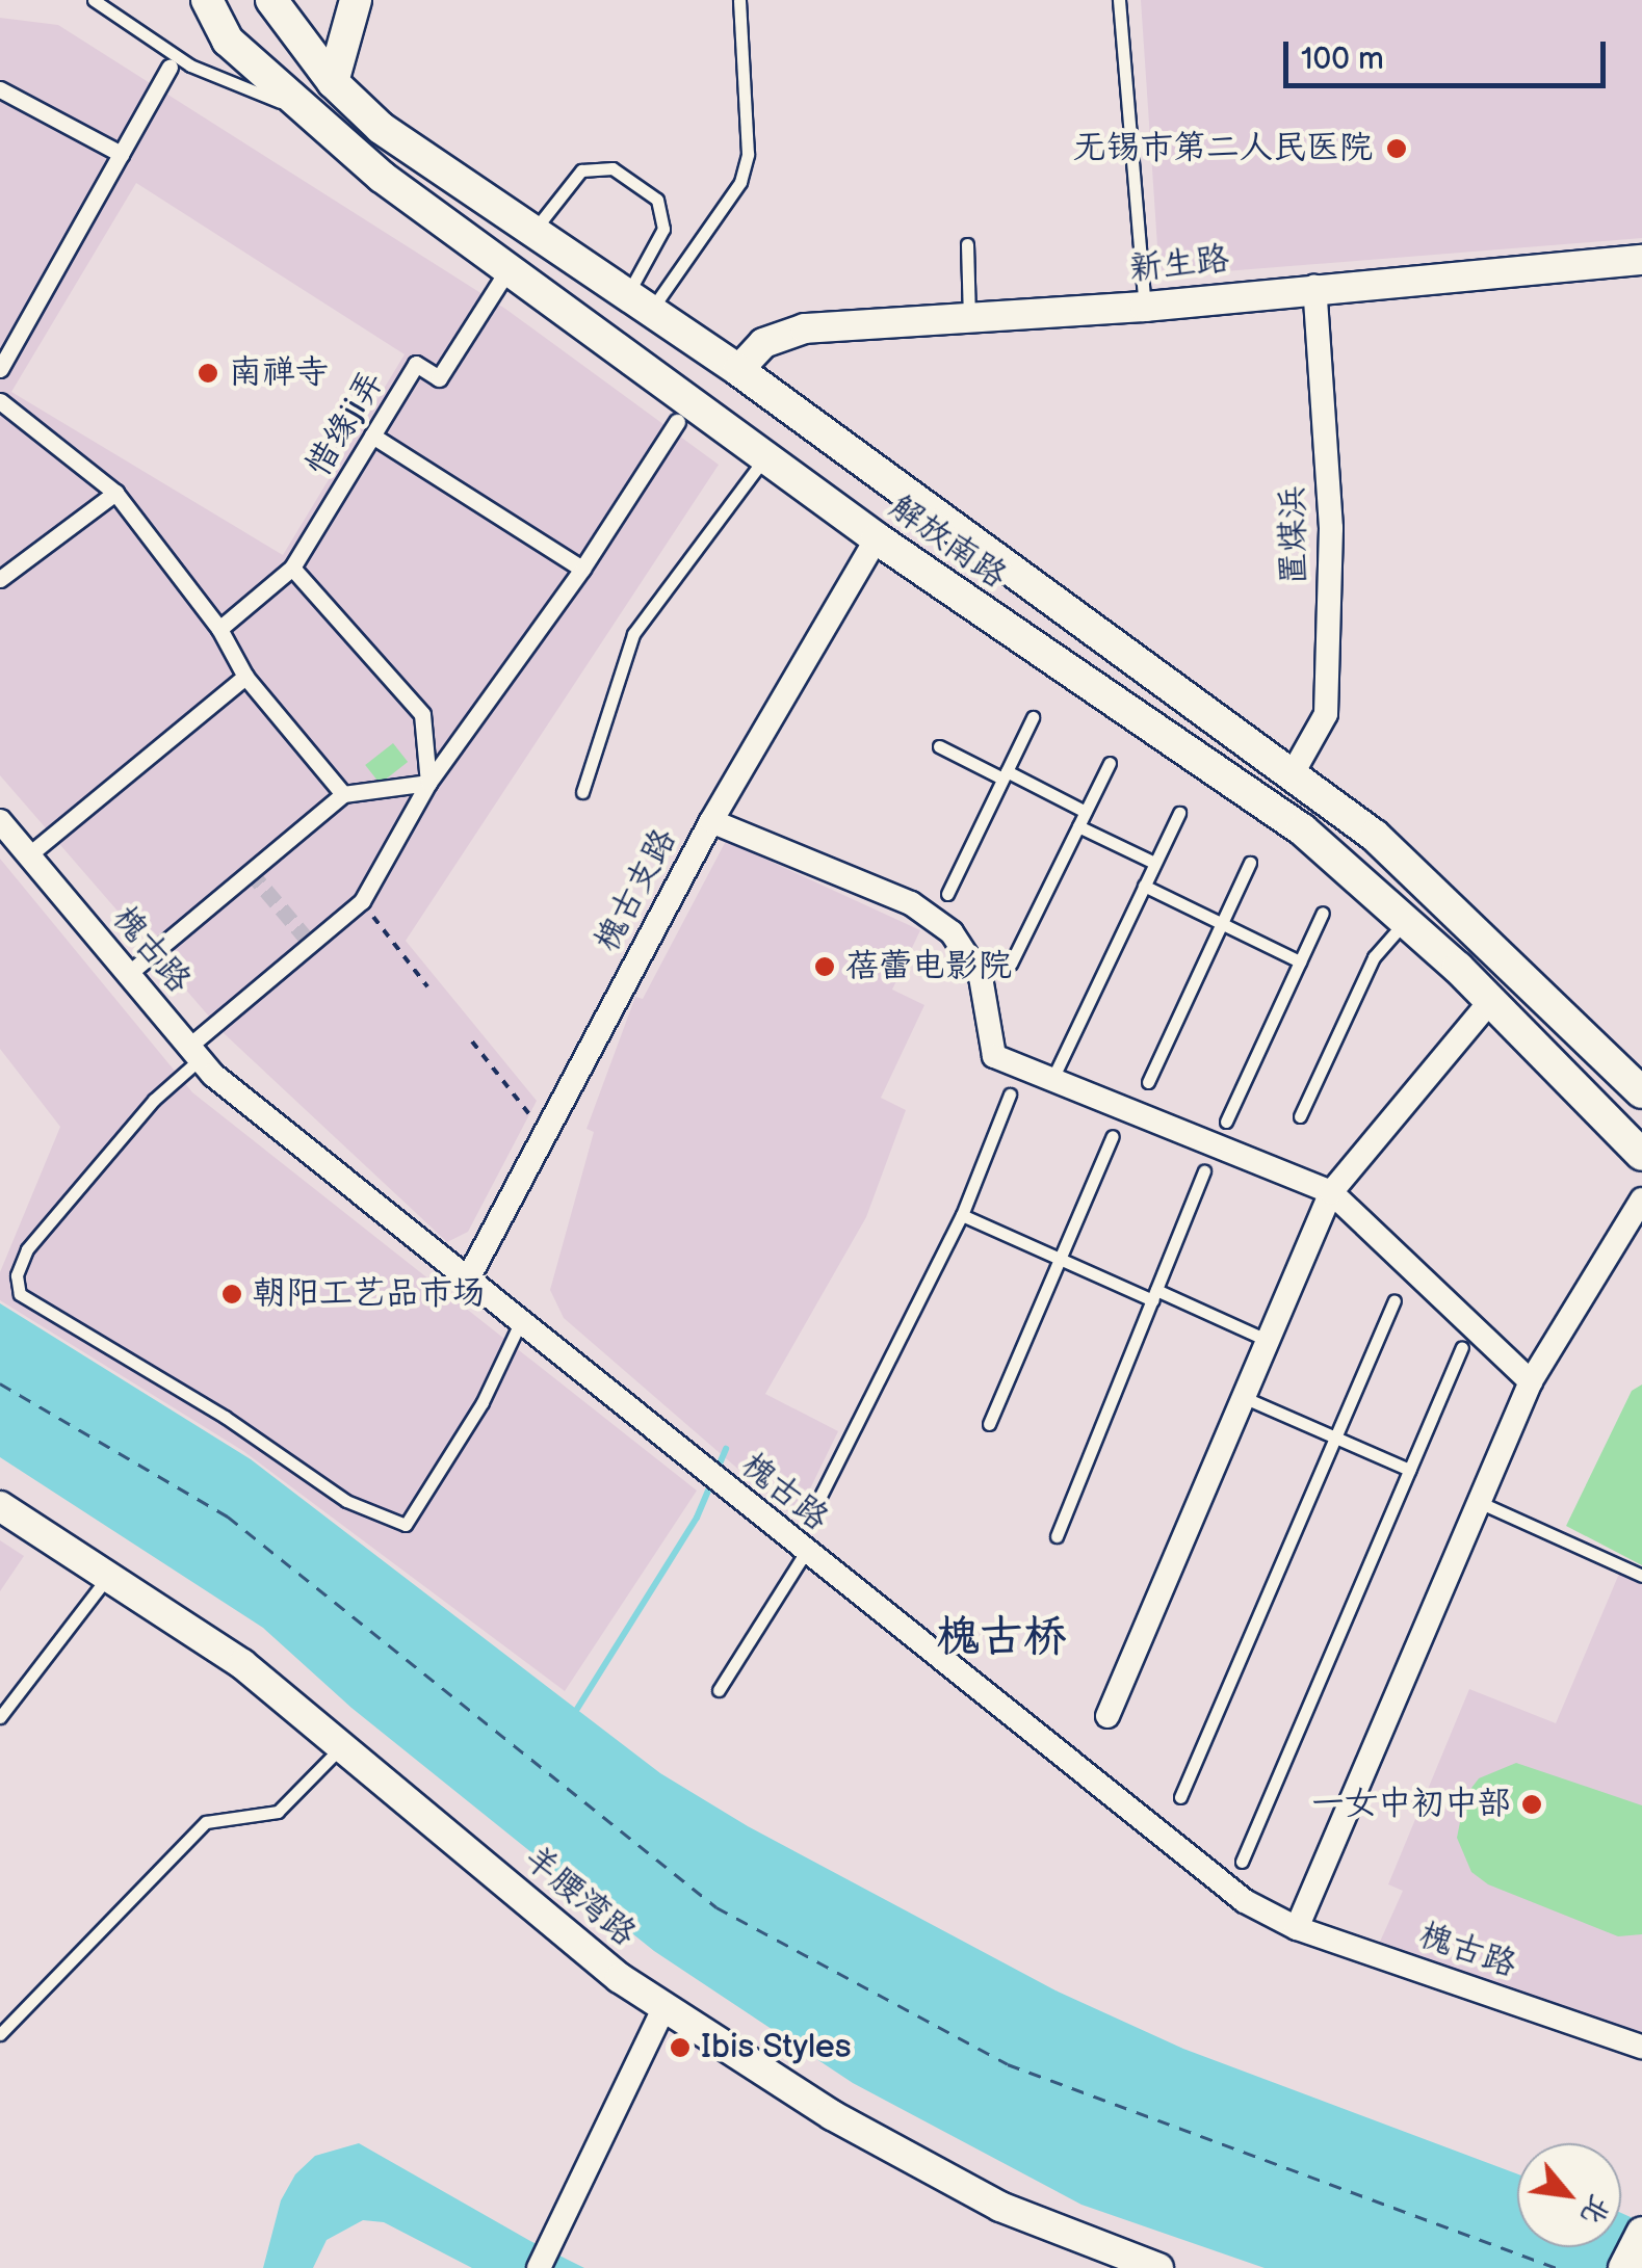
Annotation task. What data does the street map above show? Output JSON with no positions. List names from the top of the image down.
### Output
{
  "streets": {
    "main road": ["解放南路"],
    "street": [
      "新生路",
      "惜缘ji弄",
      "置煤浜",
      "槐古支路",
      "槐古路",
      "羊腰湾路"
    ]
  },
  "crossings": [
    ["新生路", "置煤浜"],
    ["新生路", "解放南路"],
    ["惜缘ji弄", "解放南路"],
    ["置煤浜", "解放南路"],
    ["解放南路", "槐古支路"],
    ["槐古支路", "槐古路"]
  ],
  "districts": ["槐古桥"],
  "places": [
    "无锡市第二人民医院",
    "南禅寺",
    "蓓蕾电影院",
    "朝阳工艺品市场",
    "一女中初中部",
    "Ibis Styles"
  ],
  "scale_bar": "100 m",
  "north": "bottom right"
}
